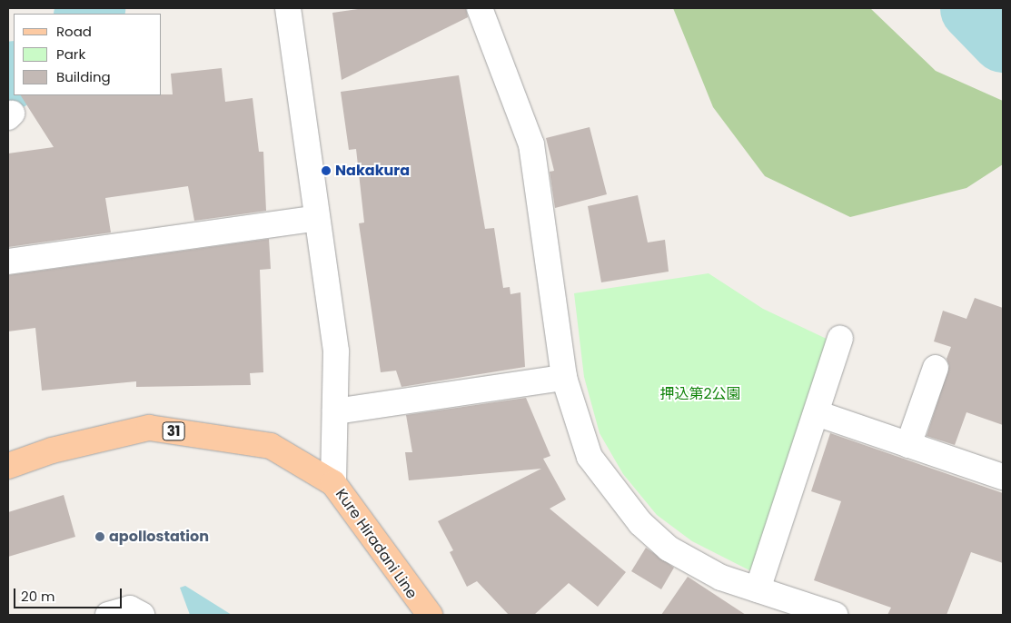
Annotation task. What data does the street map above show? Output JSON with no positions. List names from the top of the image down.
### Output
{
  "streets": {
    "main road": ["31", "Kure Hiradani Line"]
  },
  "parks": ["押込第2公園"],
  "places": ["Nakakura", "apollostation"],
  "legend": ["Road", "Park", "Building"],
  "scale_bar": "20 m"
}
